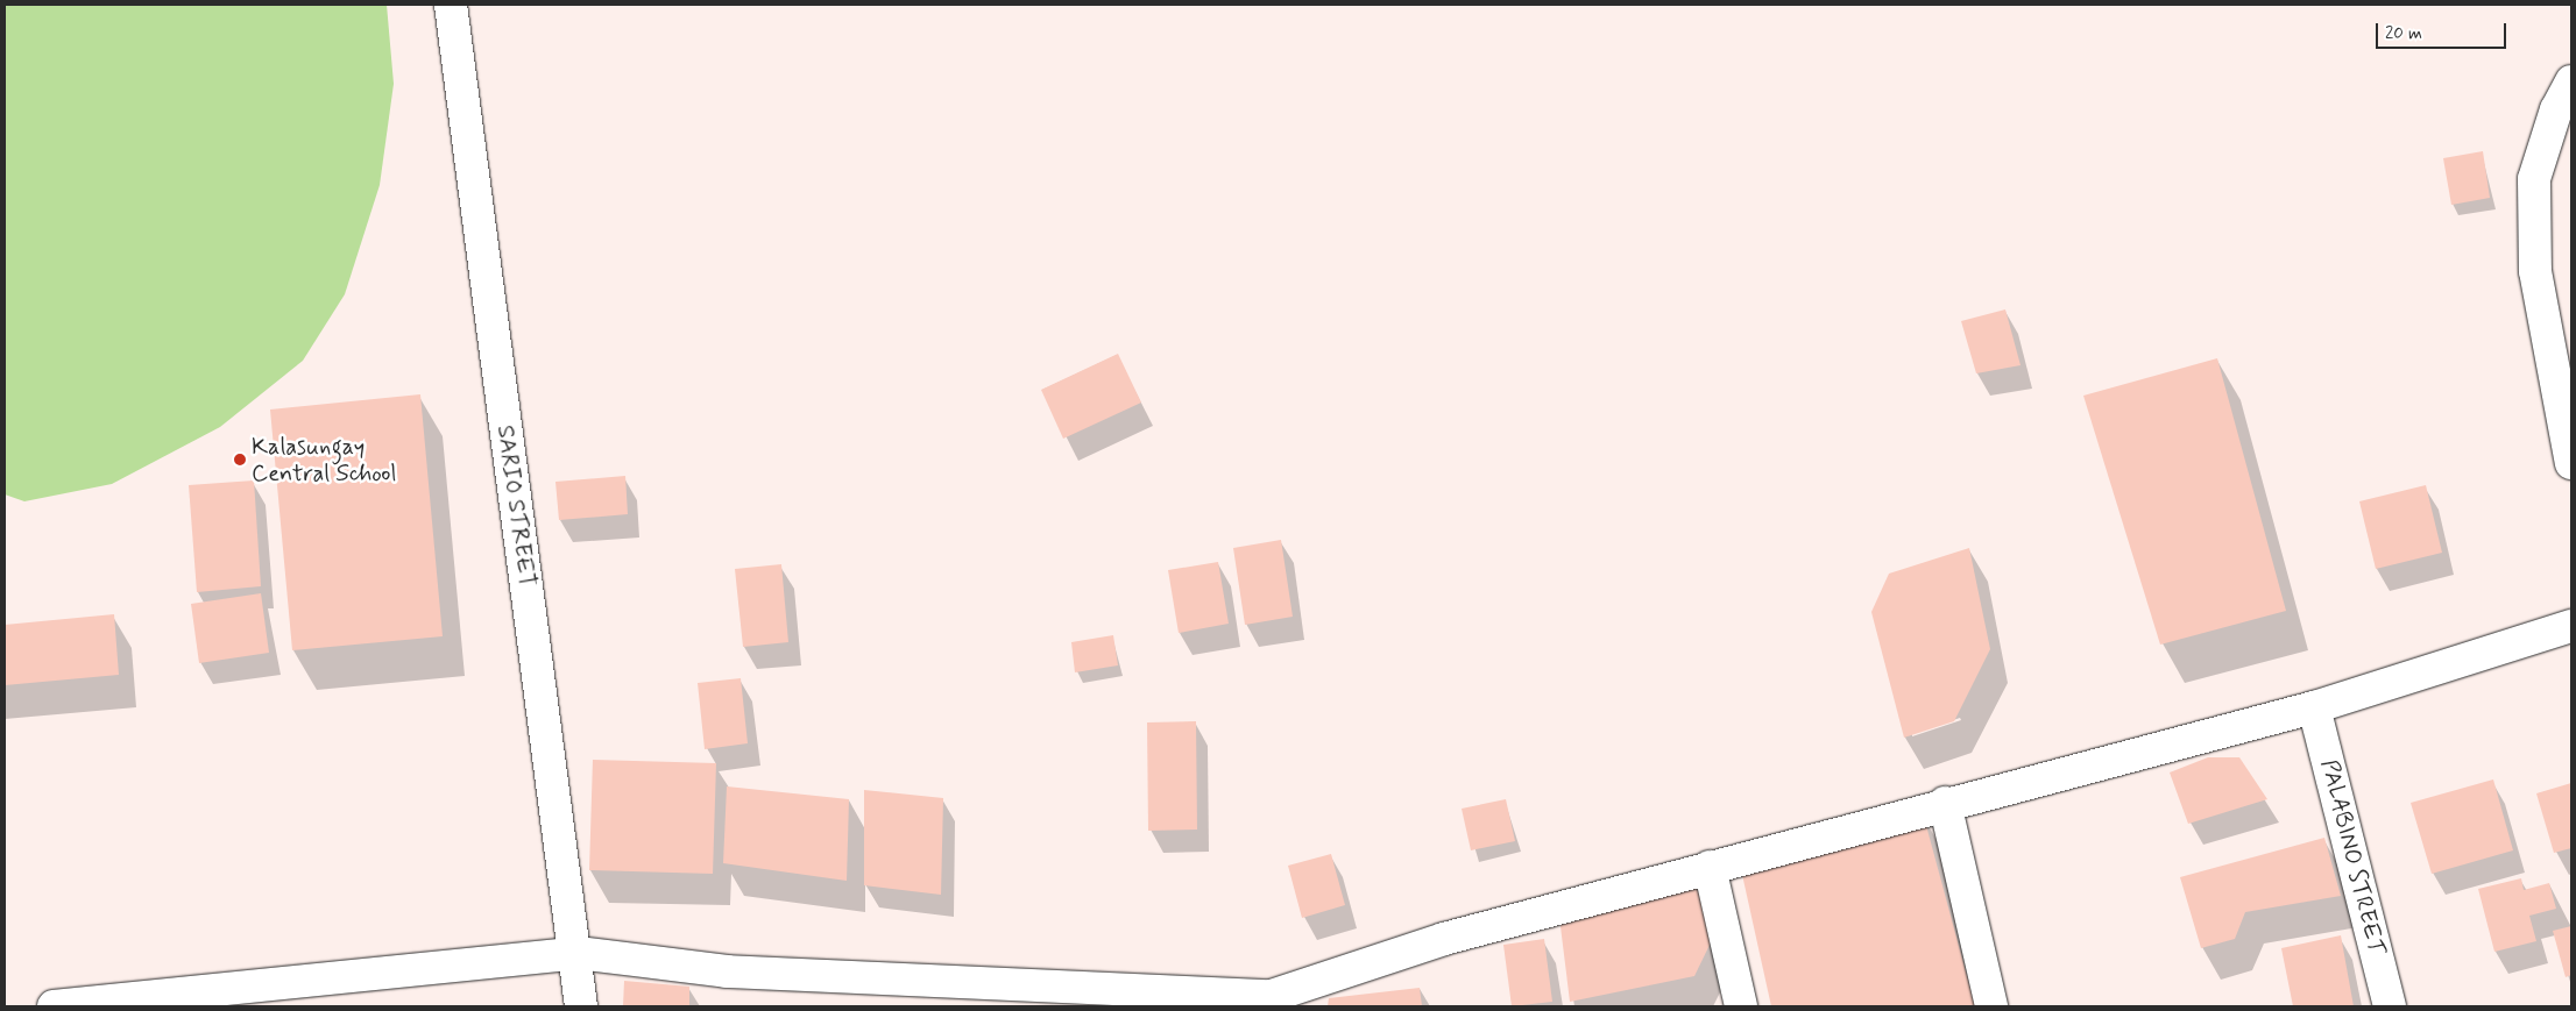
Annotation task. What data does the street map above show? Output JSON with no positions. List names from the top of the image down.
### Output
{
  "streets": {
    "street": ["SARIO STREET", "PALABINO STREET"]
  },
  "places": ["Kalasungay Central School"],
  "scale_bar": "20 m"
}
